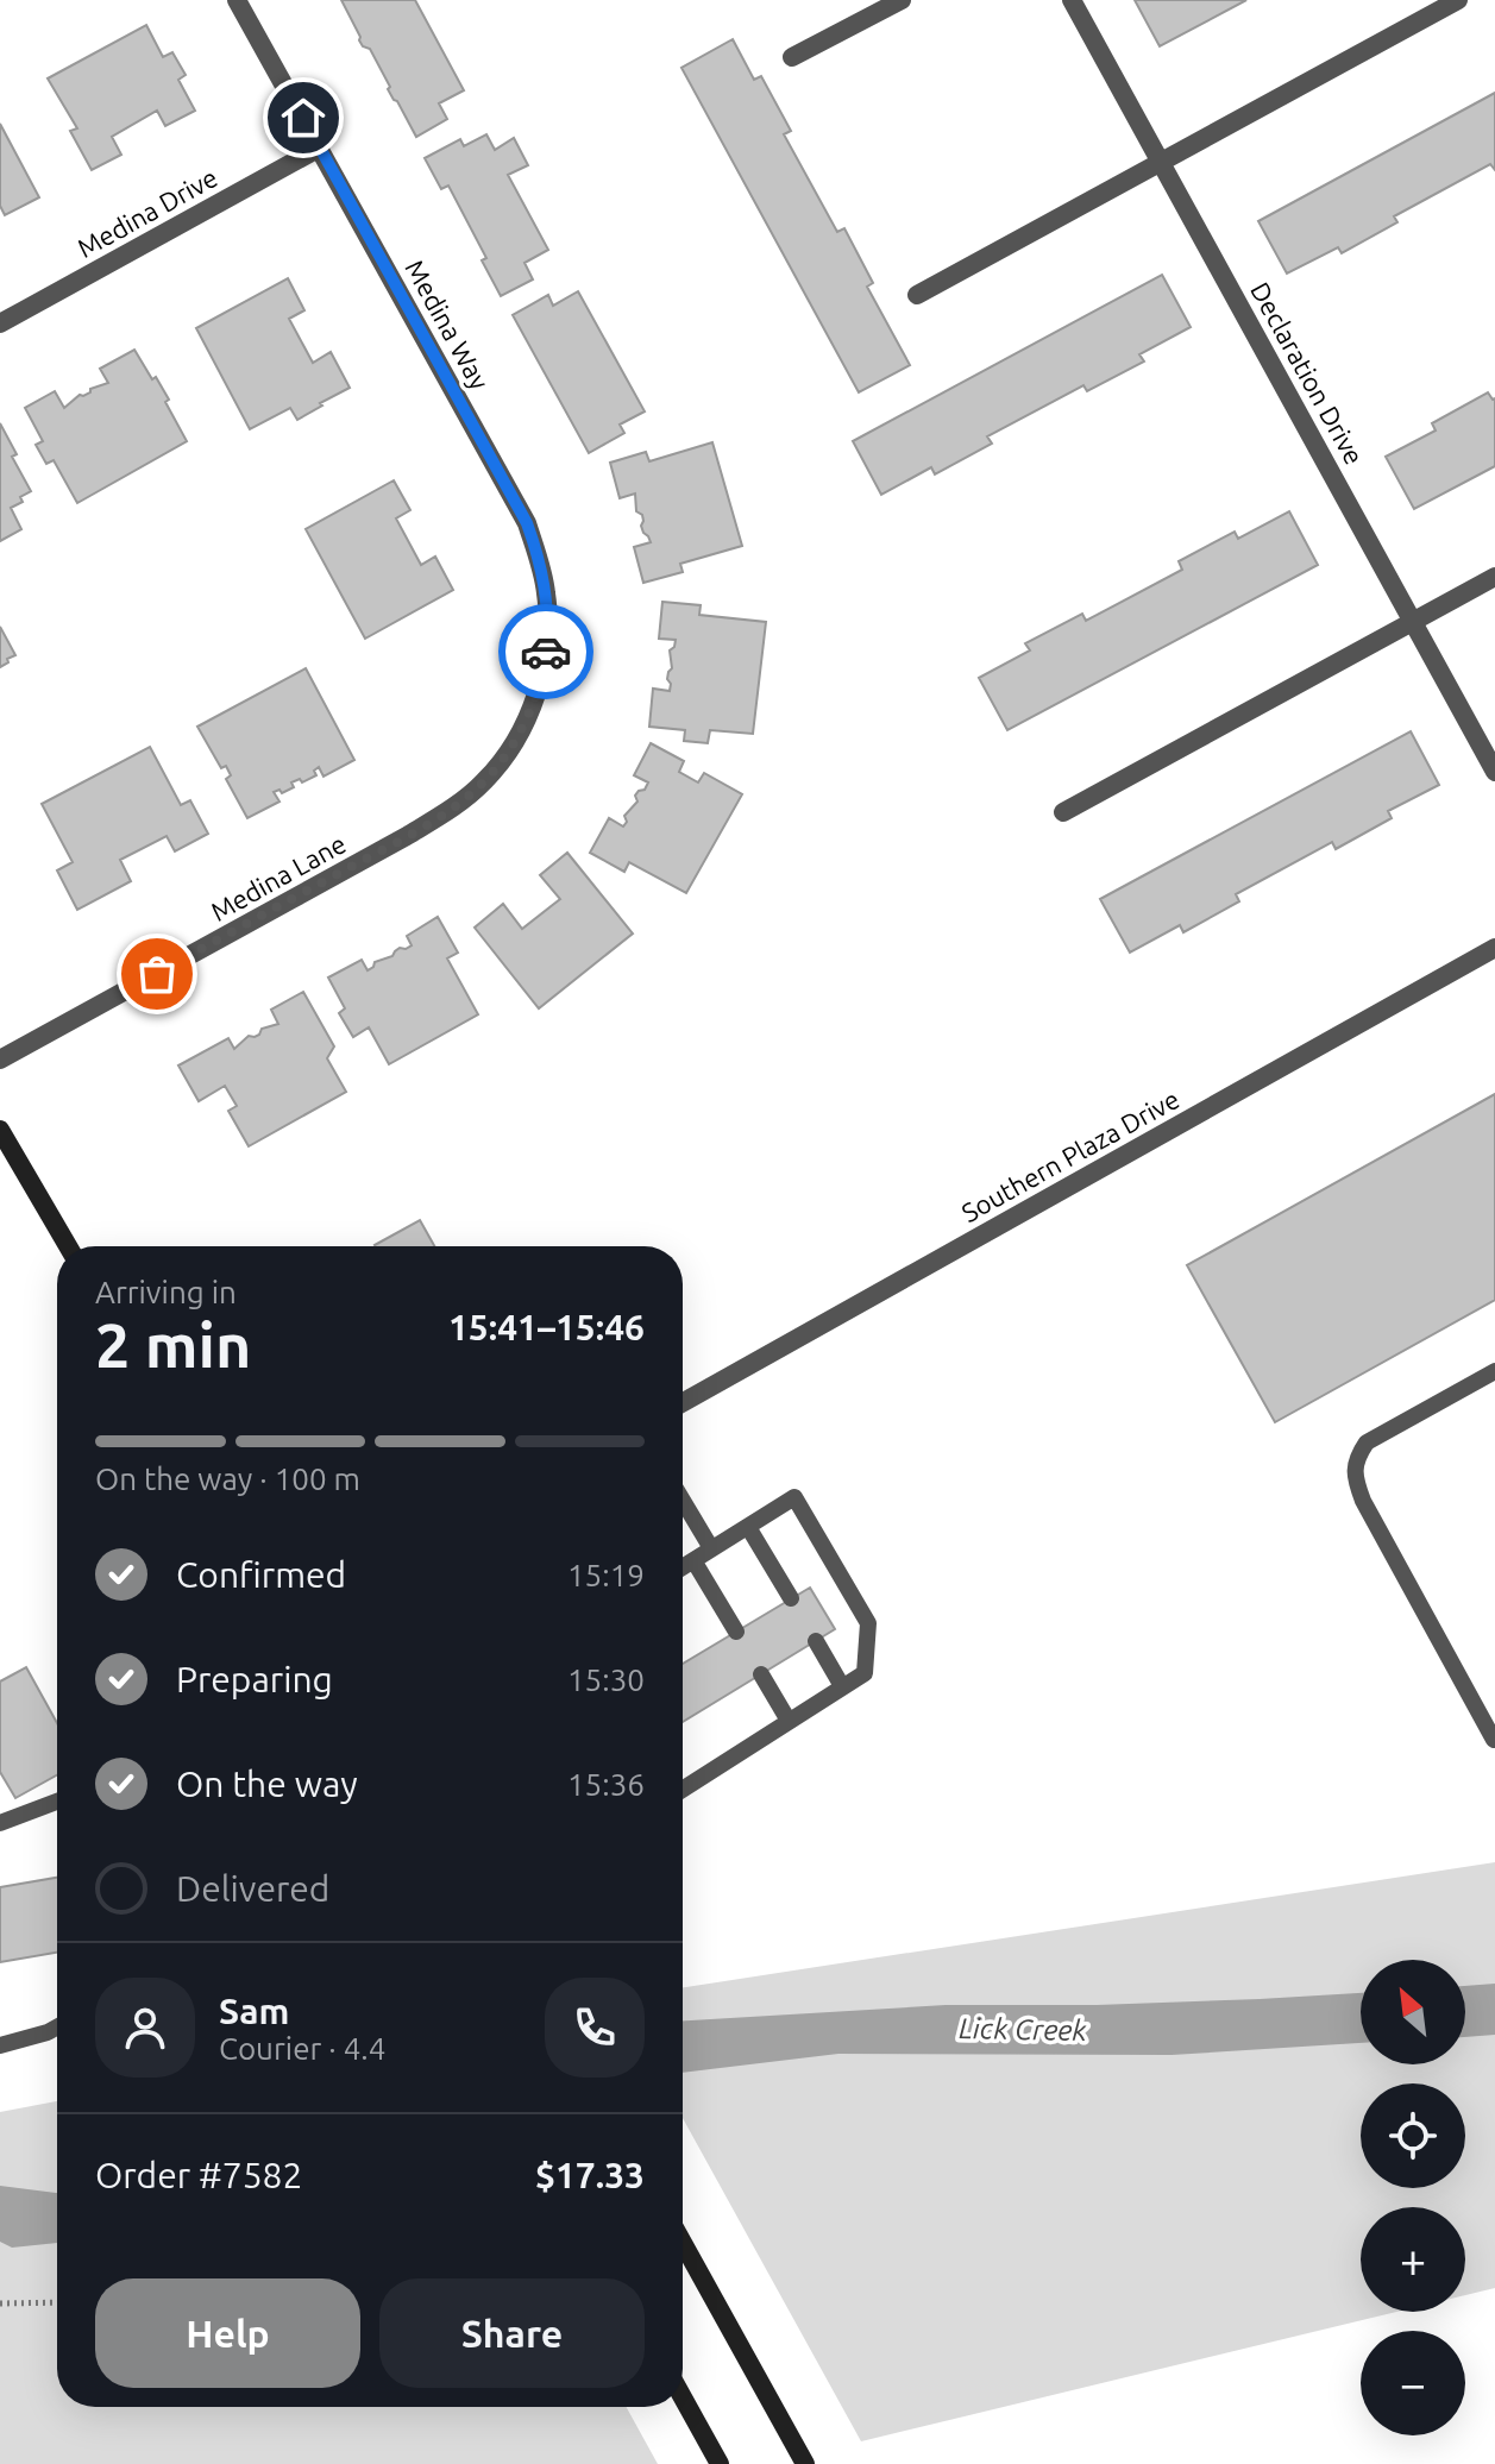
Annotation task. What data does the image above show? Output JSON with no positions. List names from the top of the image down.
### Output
{
  "streets": {
    "street": [
      "Medina Drive",
      "Medina Way",
      "Declaration Drive",
      "Medina Lane",
      "Southern Plaza Drive"
    ]
  },
  "crossings": [
    ["Medina Drive", "Medina Way"],
    ["Medina Way", "Medina Lane"]
  ],
  "water": ["Lick Creek"],
  "north": "top left",
  "page": {
    "heading": ["2 min", "Arriving in", "15:41–15:46"],
    "panel": [
      "Sam",
      "Courier · 4.4",
      "Order #7582",
      "$17.33"
    ],
    "bar": "On the way · 100 m",
    "list": [
      ["Confirmed", "15:19"],
      ["Preparing", "15:30"],
      ["On the way", "15:36"],
      "Delivered"
    ],
    "map_buttons": ["+", "−"],
    "buttons": ["Help", "Share"]
  }
}
